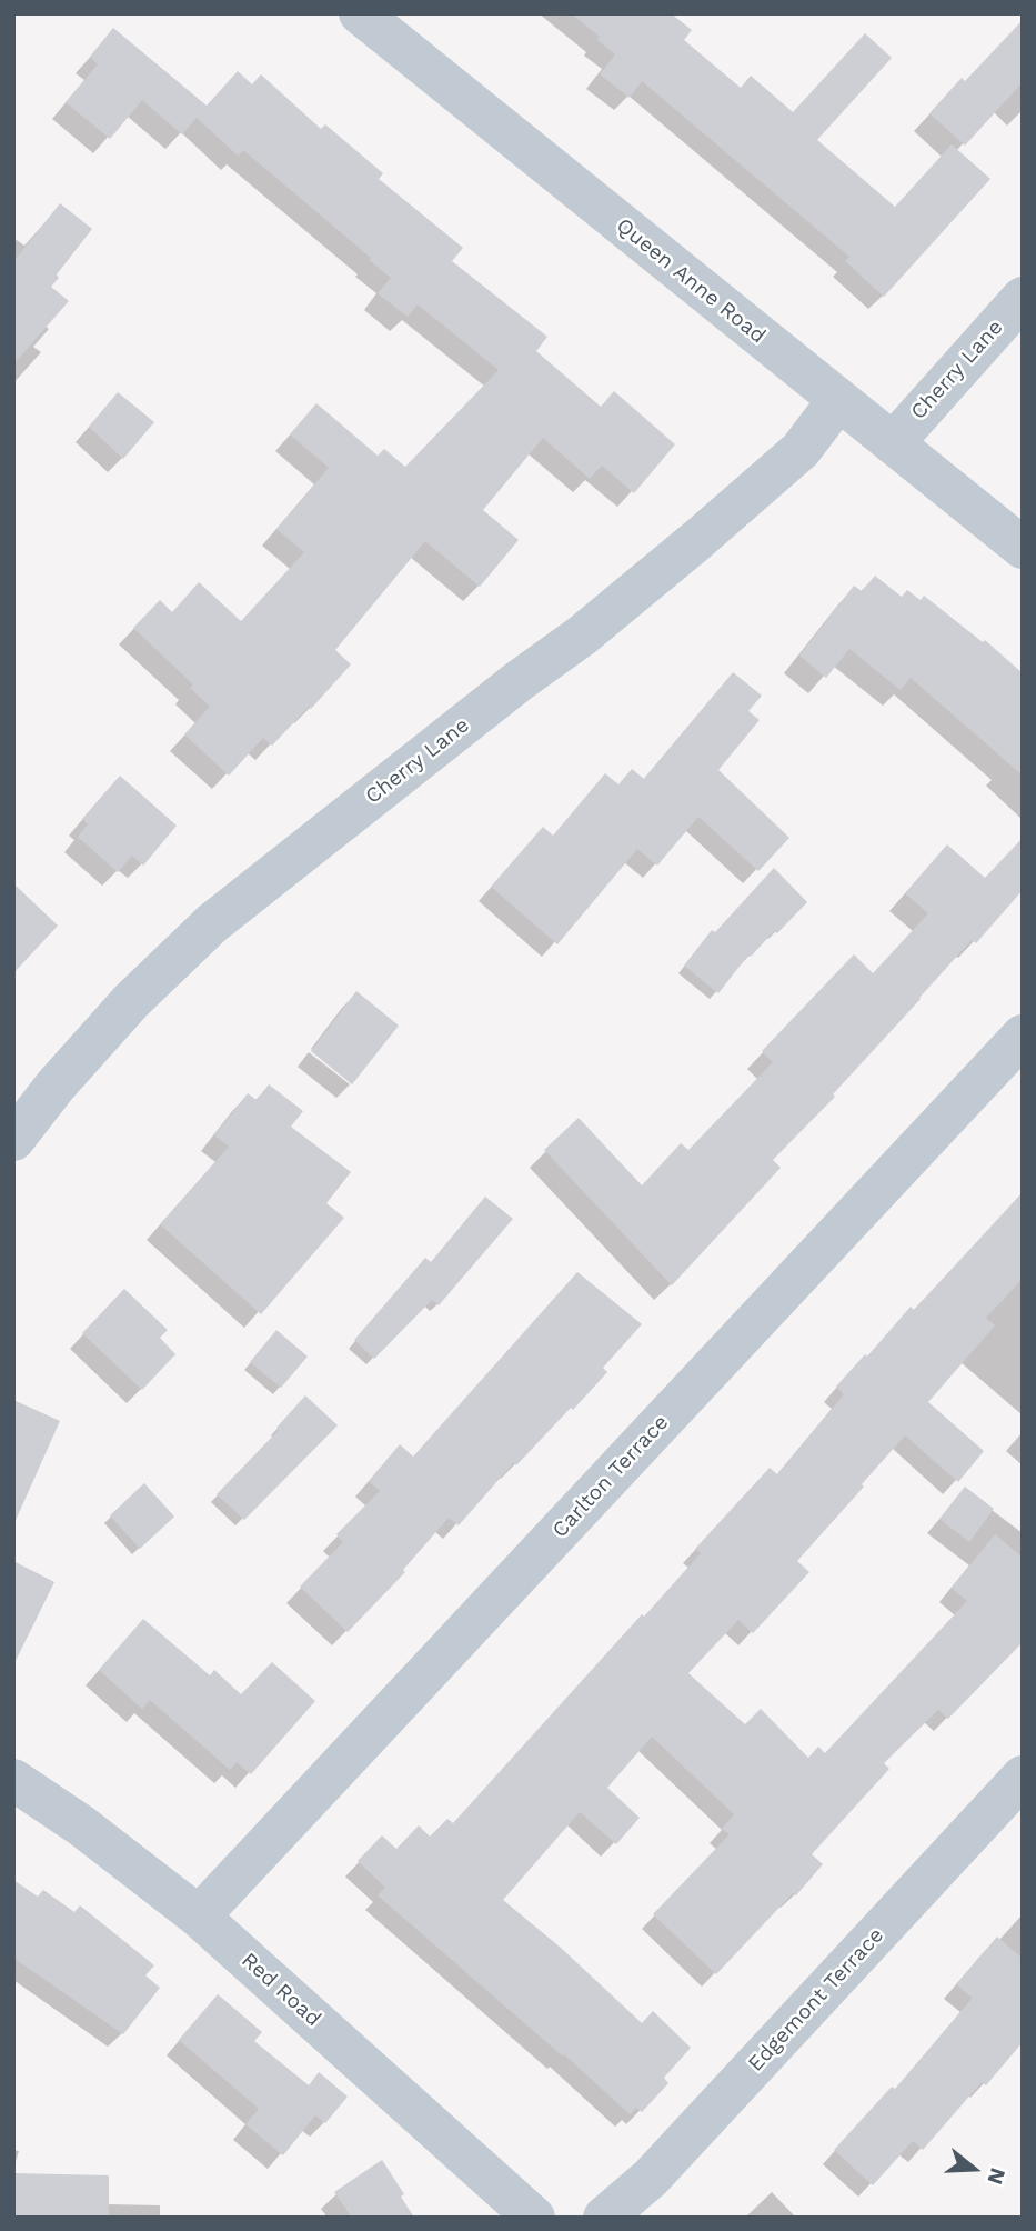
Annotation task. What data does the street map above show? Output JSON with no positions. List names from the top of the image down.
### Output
{
  "streets": {
    "street": [
      "Queen Anne Road",
      "Cherry Lane",
      "Carlton Terrace",
      "Red Road",
      "Edgemont Terrace"
    ]
  },
  "crossings": [
    ["Queen Anne Road", "Cherry Lane"],
    ["Carlton Terrace", "Red Road"]
  ],
  "north": "right"
}
